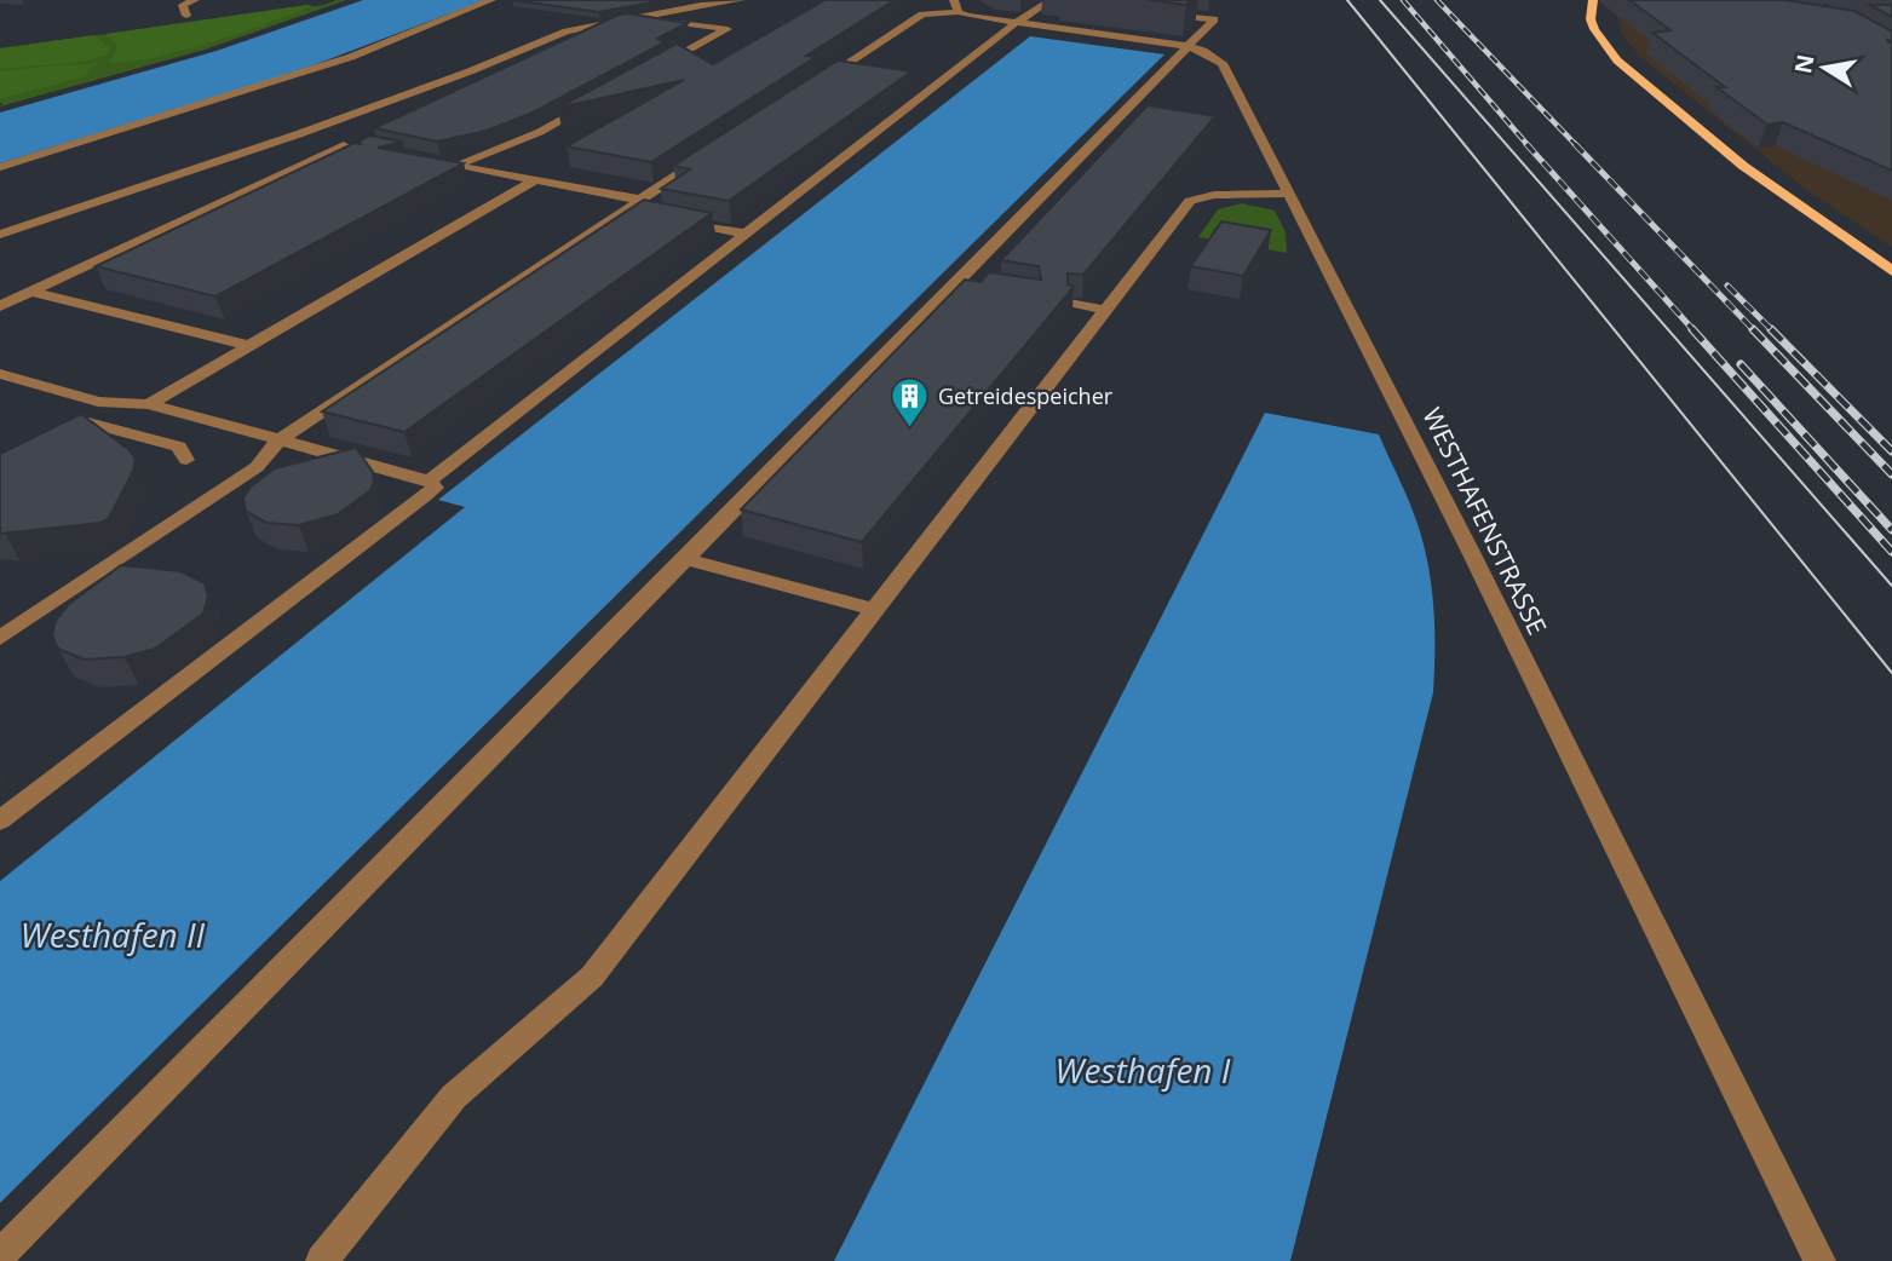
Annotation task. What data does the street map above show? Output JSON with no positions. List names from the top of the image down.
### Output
{
  "streets": {
    "lane": ["WESTHAFENSTRASSE"]
  },
  "water": ["Westhafen II", "Westhafen I"],
  "places": {
    "building": ["Getreidespeicher"]
  },
  "north": "left"
}
